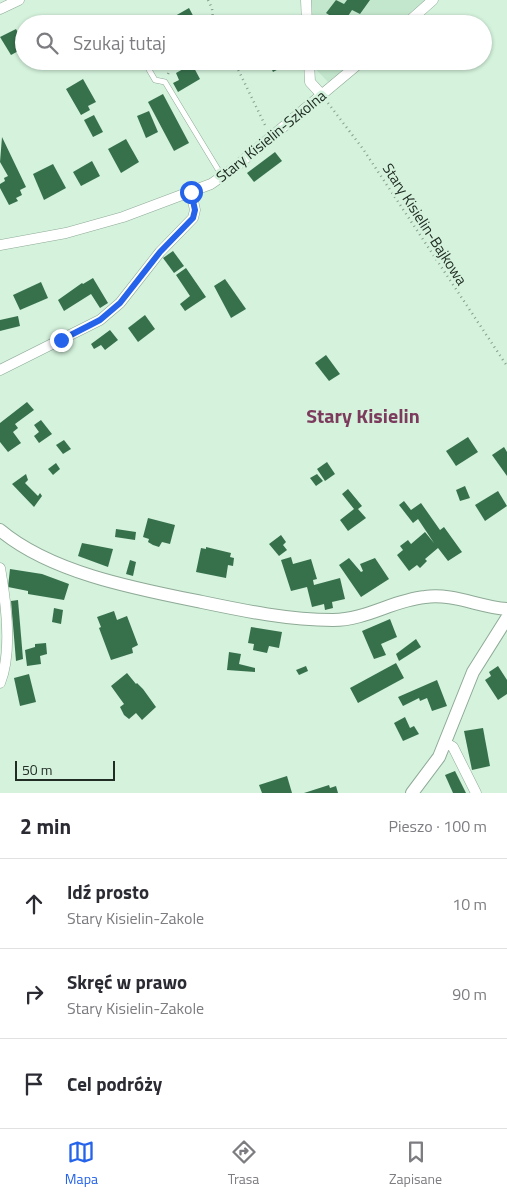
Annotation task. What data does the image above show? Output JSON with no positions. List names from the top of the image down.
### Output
{
  "streets": {
    "street": ["Stary Kisielin-Szkolna"],
    "path": ["Stary Kisielin-Bajkowa"]
  },
  "crossings": [
    ["Stary Kisielin-Szkolna", "Stary Kisielin-Bajkowa"]
  ],
  "districts": ["Stary Kisielin"],
  "scale_bar": "50 m",
  "page": {
    "search": "Szukaj tutaj",
    "scale": "50 m",
    "heading": ["2 min", "Pieszo · 100 m"],
    "list": [
      ["Idź prosto", "Stary Kisielin-Zakole", "10 m"],
      ["Skręć w prawo", "Stary Kisielin-Zakole", "90 m"],
      "Cel podróży"
    ],
    "nav": ["Mapa", "Trasa", "Zapisane"]
  }
}
